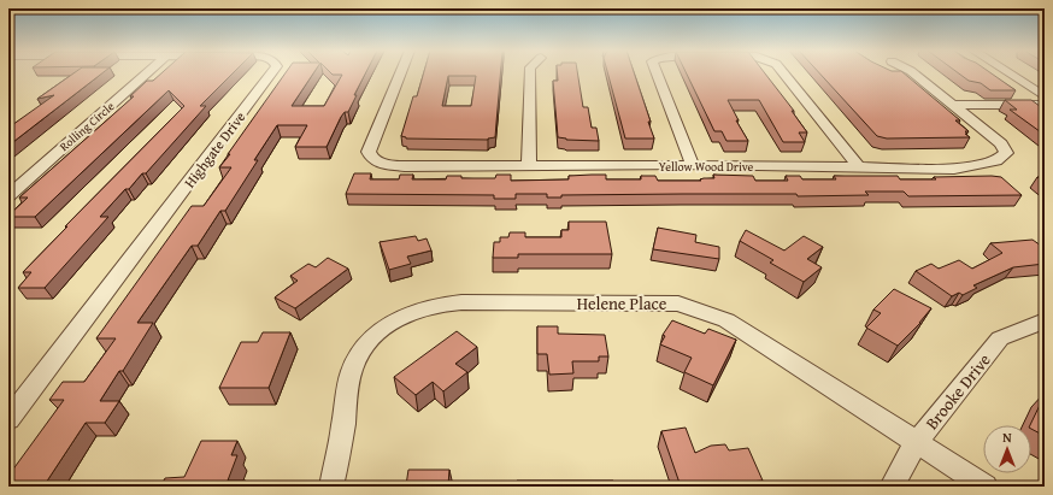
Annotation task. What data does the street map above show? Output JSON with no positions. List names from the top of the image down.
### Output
{
  "streets": {
    "street": [
      "Rolling Circle",
      "Highgate Drive",
      "Yellow Wood Drive",
      "Helene Place",
      "Brooke Drive"
    ]
  },
  "crossings": [
    ["Helene Place", "Brooke Drive"]
  ],
  "north": "top"
}
